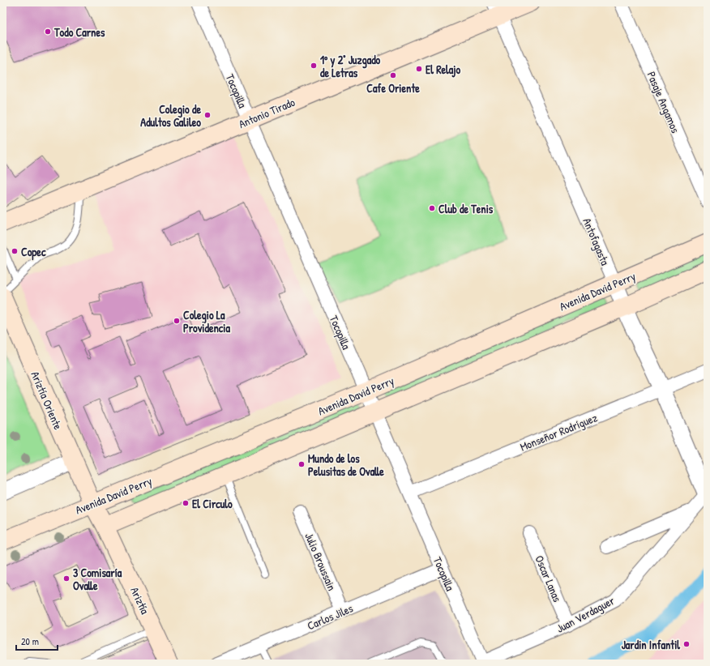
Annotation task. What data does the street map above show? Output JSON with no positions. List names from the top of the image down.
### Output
{
  "streets": {
    "main road": [
      "Antonio Tirado",
      "Avenida David Perry",
      "Ariztía Oriente",
      "Ariztía"
    ],
    "street": [
      "Tocopilla",
      "Pasaje Angamos",
      "Antofagasta",
      "Monseñor Rodríguez",
      "Julio Broussain",
      "Oscar Lanas",
      "Juan Verdaguer",
      "Carlos Jiles"
    ]
  },
  "crossings": [
    ["Tocopilla", "Antonio Tirado"],
    ["Tocopilla", "Avenida David Perry"],
    ["Tocopilla", "Monseñor Rodríguez"],
    ["Tocopilla", "Juan Verdaguer"],
    ["Tocopilla", "Carlos Jiles"],
    ["Antonio Tirado", "Antofagasta"],
    ["Antofagasta", "Avenida David Perry"],
    ["Antofagasta", "Monseñor Rodríguez"],
    ["Antofagasta", "Juan Verdaguer"],
    ["Avenida David Perry", "Ariztía Oriente"],
    ["Avenida David Perry", "Ariztía"],
    ["Ariztía Oriente", "Ariztía"],
    ["Julio Broussain", "Carlos Jiles"],
    ["Oscar Lanas", "Juan Verdaguer"]
  ],
  "places": [
    "Todo Carnes",
    "1º y 2° Juzgado de Letras",
    "El Relajo",
    "Cafe Oriente",
    "Colegio de Adultos Galileo",
    "Club de Tenis",
    "Copec",
    "Colegio La Providencia",
    "Mundo de los Pelusitas de Ovalle",
    "El Circulo",
    "3 Comisaría Ovalle",
    "Jardin Infantil"
  ],
  "scale_bar": "20 m"
}
